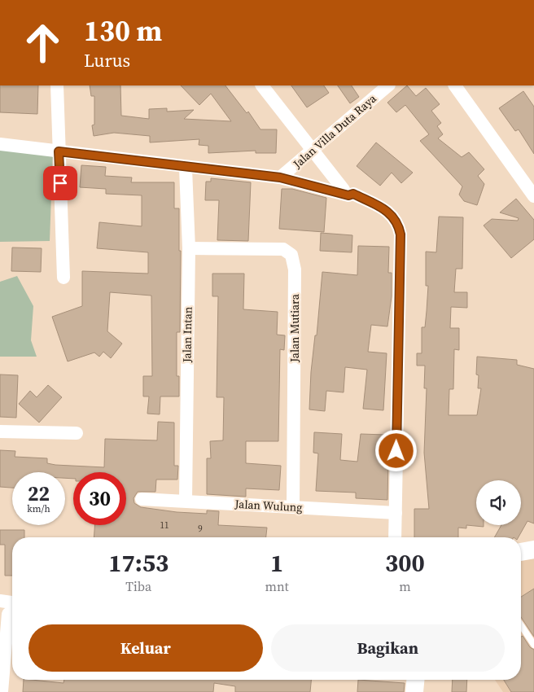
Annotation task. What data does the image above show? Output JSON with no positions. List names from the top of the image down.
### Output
{
  "streets": {
    "street": [
      "Jalan Villa Duta Raya",
      "Jalan Mutiara",
      "Jalan Intan",
      "Jalan Wulung"
    ]
  },
  "crossings": [
    ["Jalan Mutiara", "Jalan Intan"],
    ["Jalan Mutiara", "Jalan Wulung"],
    ["Jalan Intan", "Jalan Wulung"]
  ],
  "house_numbers": ["11", "9"],
  "page": {
    "turn": ["130 m", "Lurus"],
    "speed": "22 km/h",
    "limit": "30",
    "eta": [
      "17:53",
      "Tiba",
      "1",
      "mnt",
      "300",
      "m"
    ],
    "buttons": ["Keluar", "Bagikan"]
  }
}
